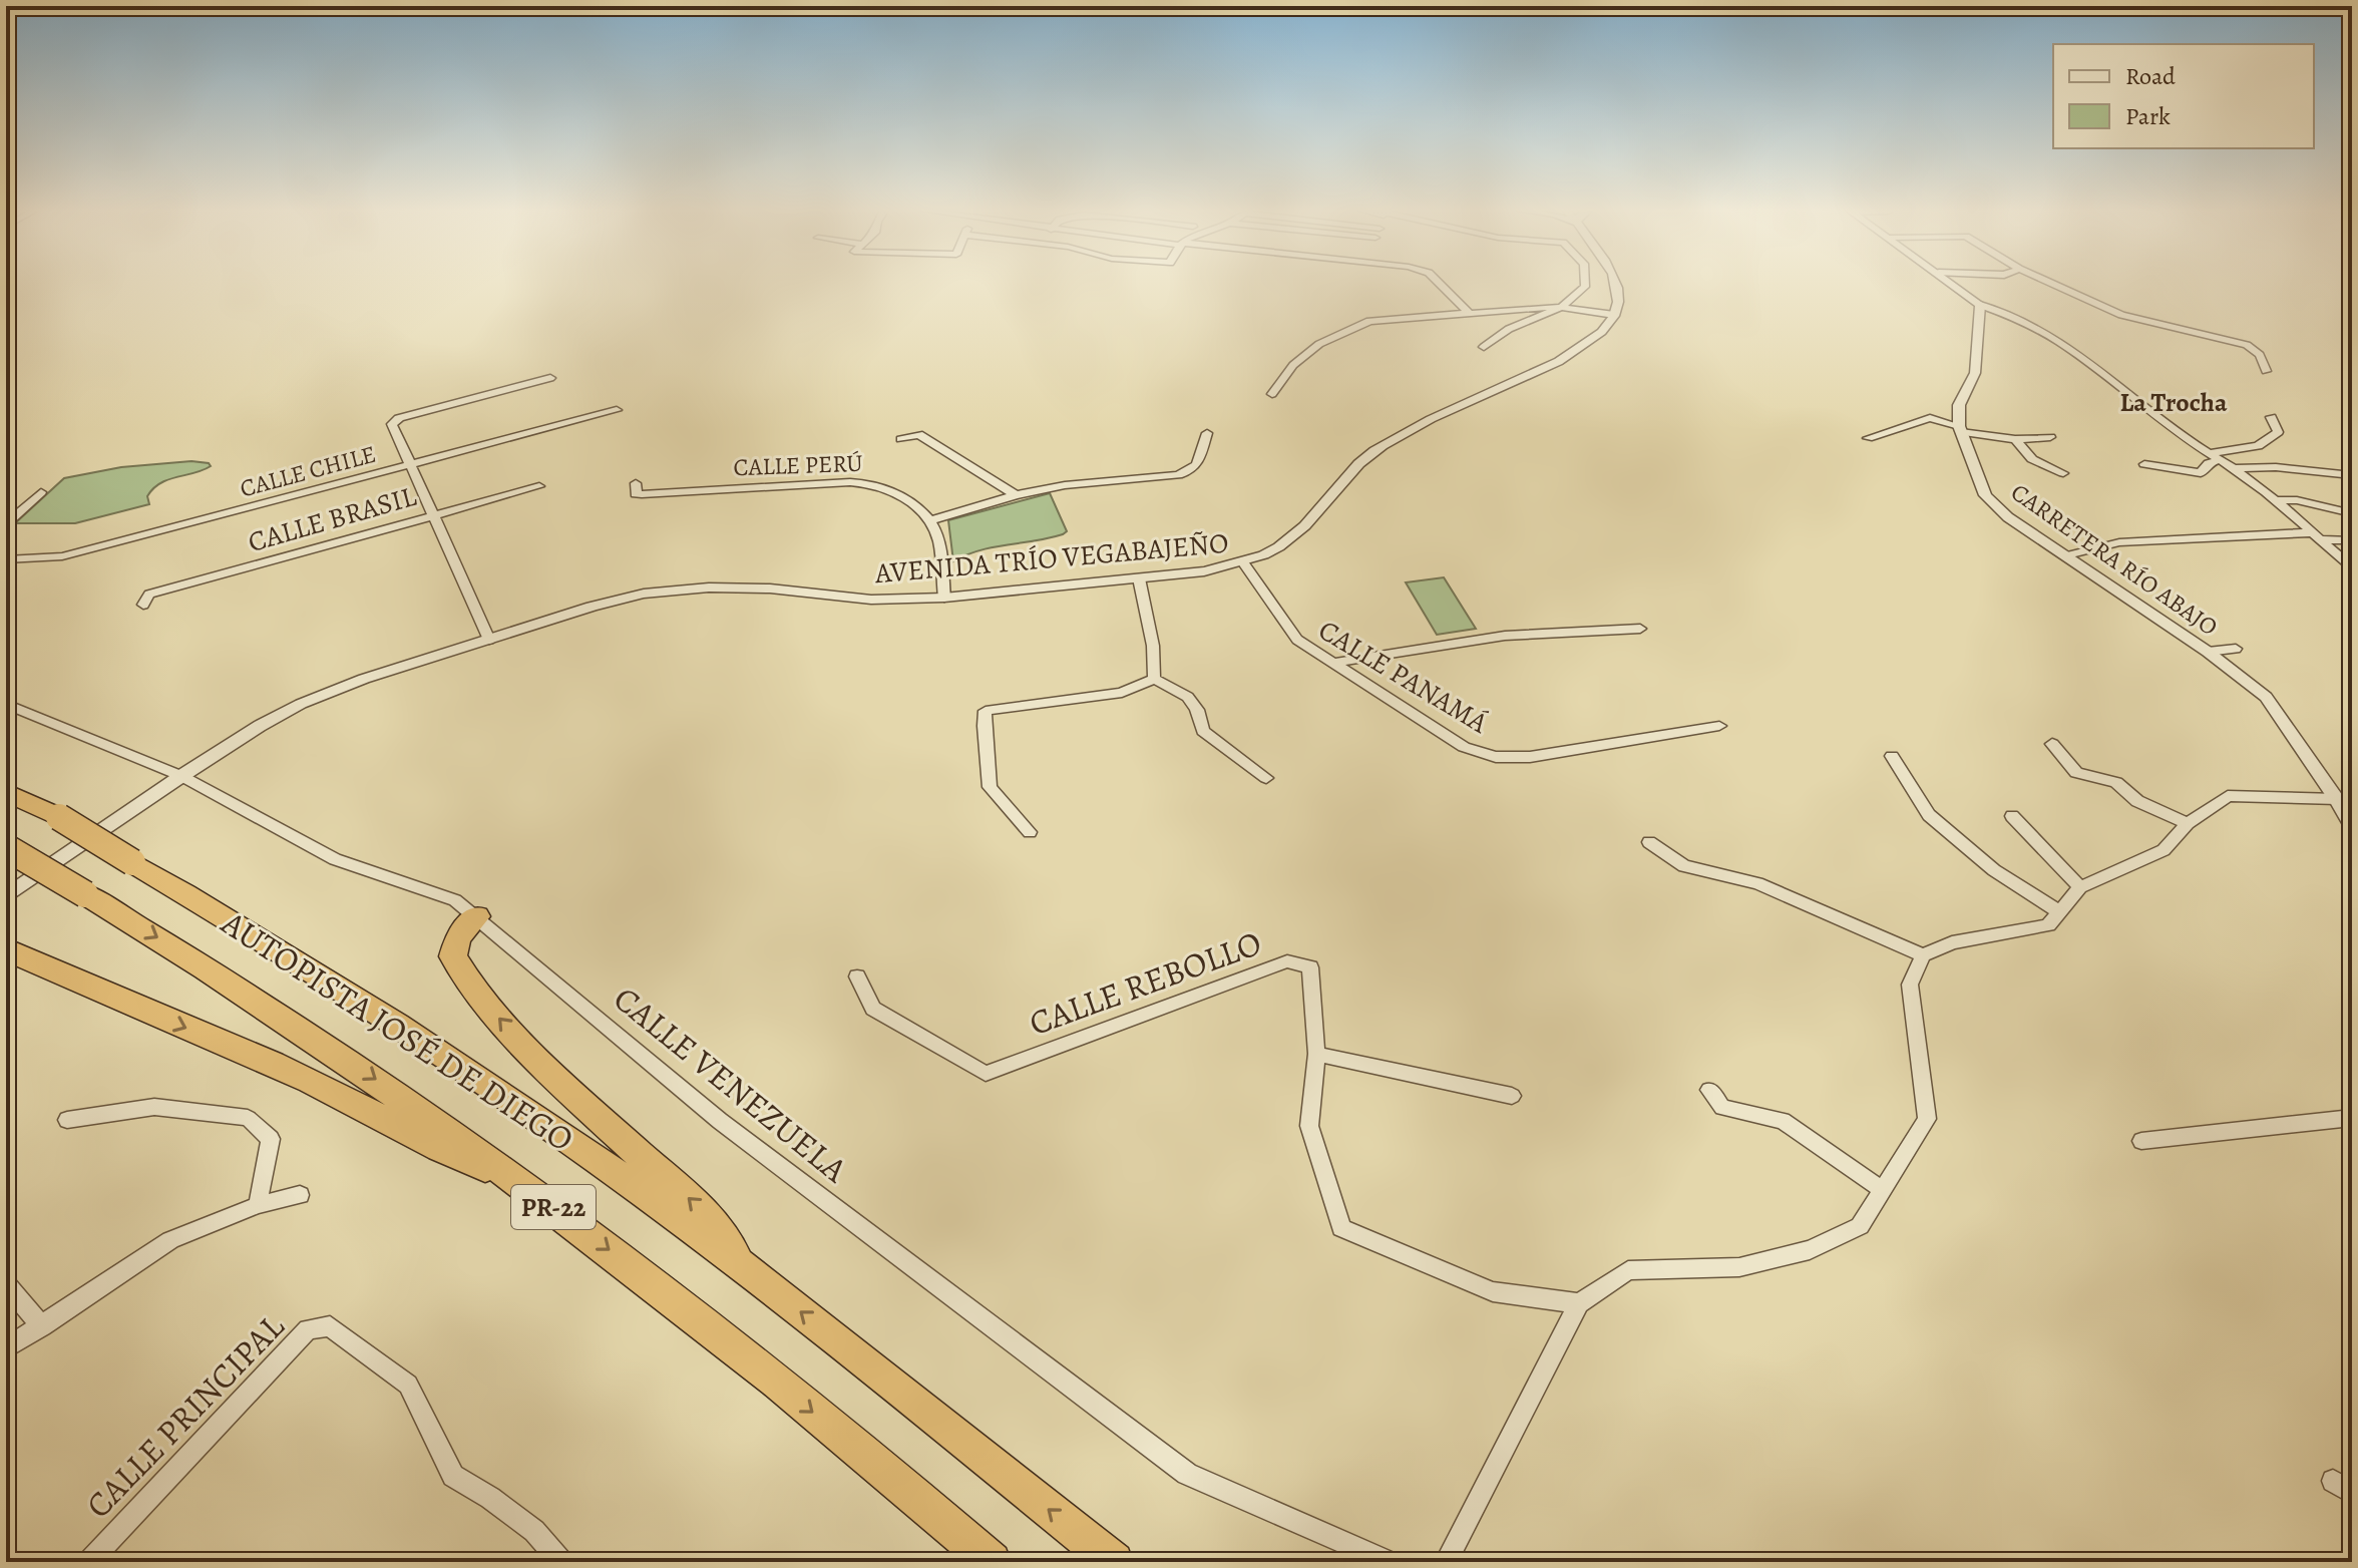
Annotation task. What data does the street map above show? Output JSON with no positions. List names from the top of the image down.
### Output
{
  "streets": {
    "highway": ["AUTOPISTA JOSÉ DE DIEGO", "PR-22"],
    "street": [
      "CALLE PERÚ",
      "CALLE CHILE",
      "CALLE BRASIL",
      "AVENIDA TRÍO VEGABAJEÑO",
      "CARRETERA RÍO ABAJO",
      "CALLE PANAMÁ",
      "CALLE REBOLLO",
      "CALLE VENEZUELA",
      "CALLE PRINCIPAL"
    ]
  },
  "crossings": [
    ["AVENIDA TRÍO VEGABAJEÑO", "CALLE PANAMÁ"],
    ["AVENIDA TRÍO VEGABAJEÑO", "CALLE VENEZUELA"]
  ],
  "districts": ["La Trocha"],
  "legend": ["Road", "Park"]
}
